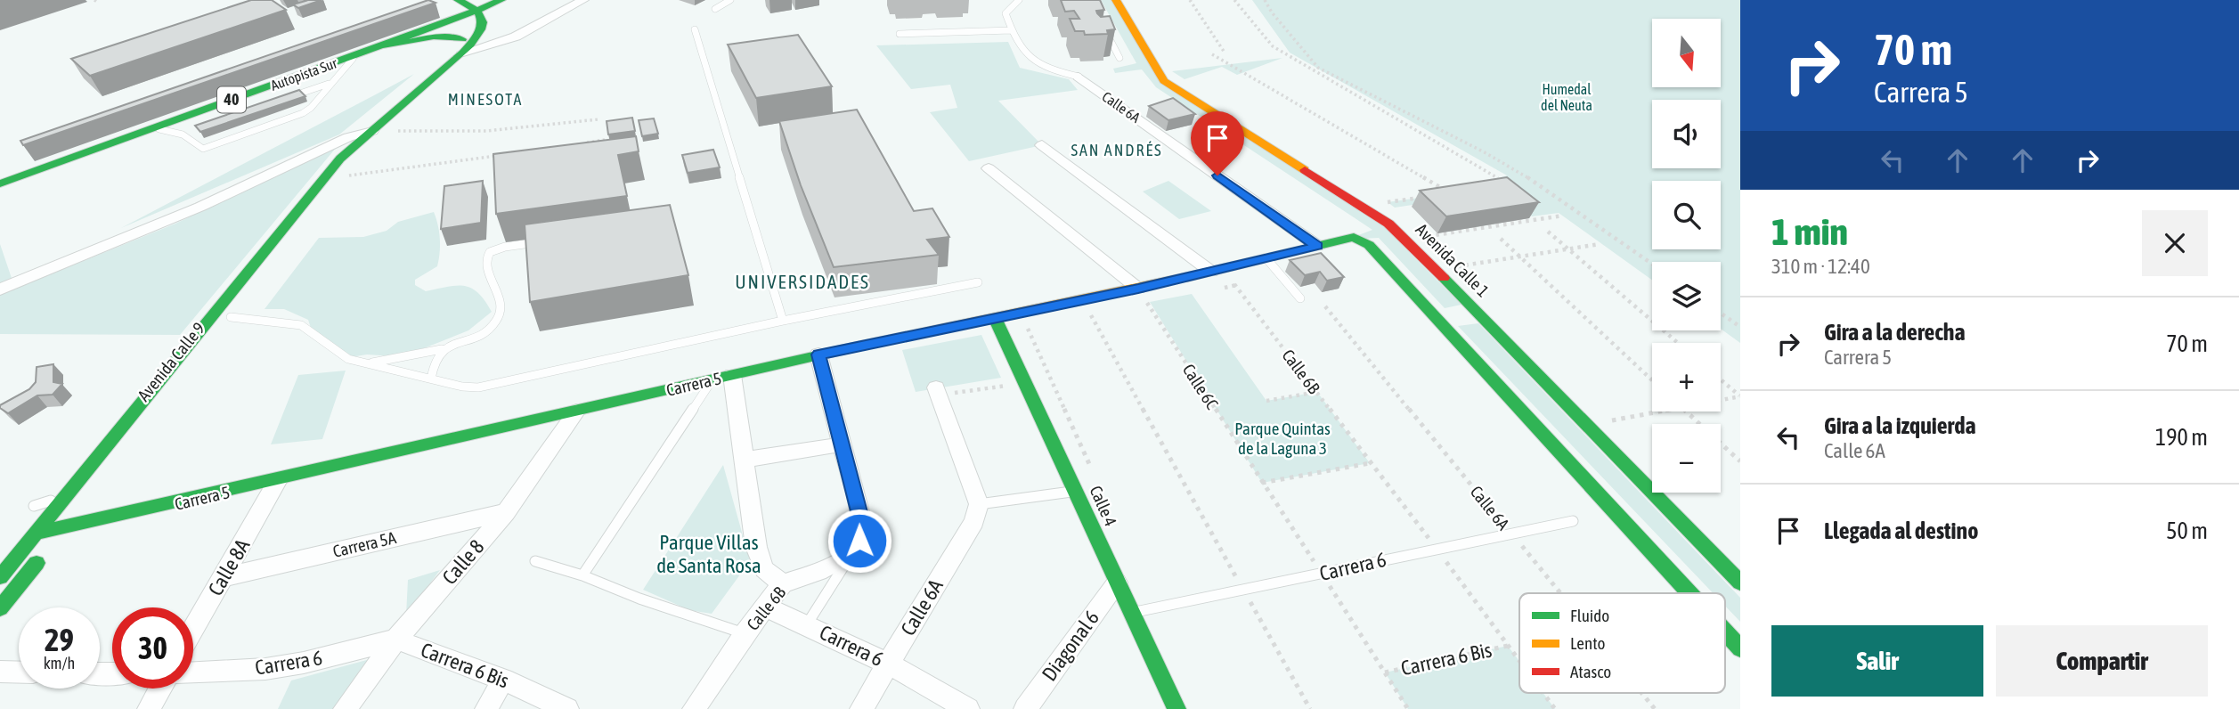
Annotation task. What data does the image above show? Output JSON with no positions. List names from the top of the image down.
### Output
{
  "streets": {
    "main road": [
      "Autopista Sur",
      "40",
      "Avenida Calle 1",
      "Avenida Calle 9",
      "Carrera 5",
      "Calle 4"
    ],
    "street": [
      "Calle 6A",
      "Calle 6B",
      "Carrera 5A",
      "Calle 8",
      "Carrera 6",
      "Calle 8A",
      "Diagonal 6",
      "Carrera 6 Bis"
    ],
    "path": ["Calle 6C"]
  },
  "crossings": [
    ["Autopista Sur", "Avenida Calle 9"],
    ["Calle 6A", "Carrera 5"],
    ["Calle 6A", "Carrera 6"],
    ["Avenida Calle 9", "Carrera 5"],
    ["Calle 6B", "Carrera 5"],
    ["Calle 6B", "Carrera 6"],
    ["Calle 6B", "Carrera 6 Bis"],
    ["Carrera 5", "Calle 6C"],
    ["Carrera 5", "Calle 4"],
    ["Carrera 5", "Calle 8"],
    ["Carrera 5", "Calle 8A"],
    ["Calle 6C", "Carrera 6"],
    ["Calle 6C", "Carrera 6 Bis"],
    ["Calle 4", "Carrera 6"],
    ["Calle 4", "Diagonal 6"],
    ["Carrera 5A", "Calle 8"],
    ["Carrera 5A", "Calle 8A"],
    ["Calle 8", "Carrera 6"],
    ["Calle 8", "Carrera 6 Bis"],
    ["Carrera 6", "Carrera 6 Bis"]
  ],
  "districts": ["MINESOTA", "SAN ANDRÉS", "UNIVERSIDADES"],
  "parks": ["Humedal del Neuta", "Parque Quintas de la Laguna 3", "Parque Villas de Santa Rosa"],
  "legend": ["Fluido", "Lento", "Atasco"],
  "north": "bottom",
  "page": {
    "turn": ["70 m", "Carrera 5"],
    "map_buttons": ["+", "−"],
    "heading": ["1 min", "310 m · 12:40"],
    "list": [
      {
        "name": "Gira a la derecha",
        "note": "Carrera 5",
        "value": "70 m"
      },
      {
        "name": "Gira a la izquierda",
        "note": "Calle 6A",
        "value": "190 m"
      },
      {
        "name": "Llegada al destino",
        "value": "50 m"
      }
    ],
    "speed": "29 km/h",
    "limit": "30",
    "buttons": ["Salir", "Compartir"]
  }
}
